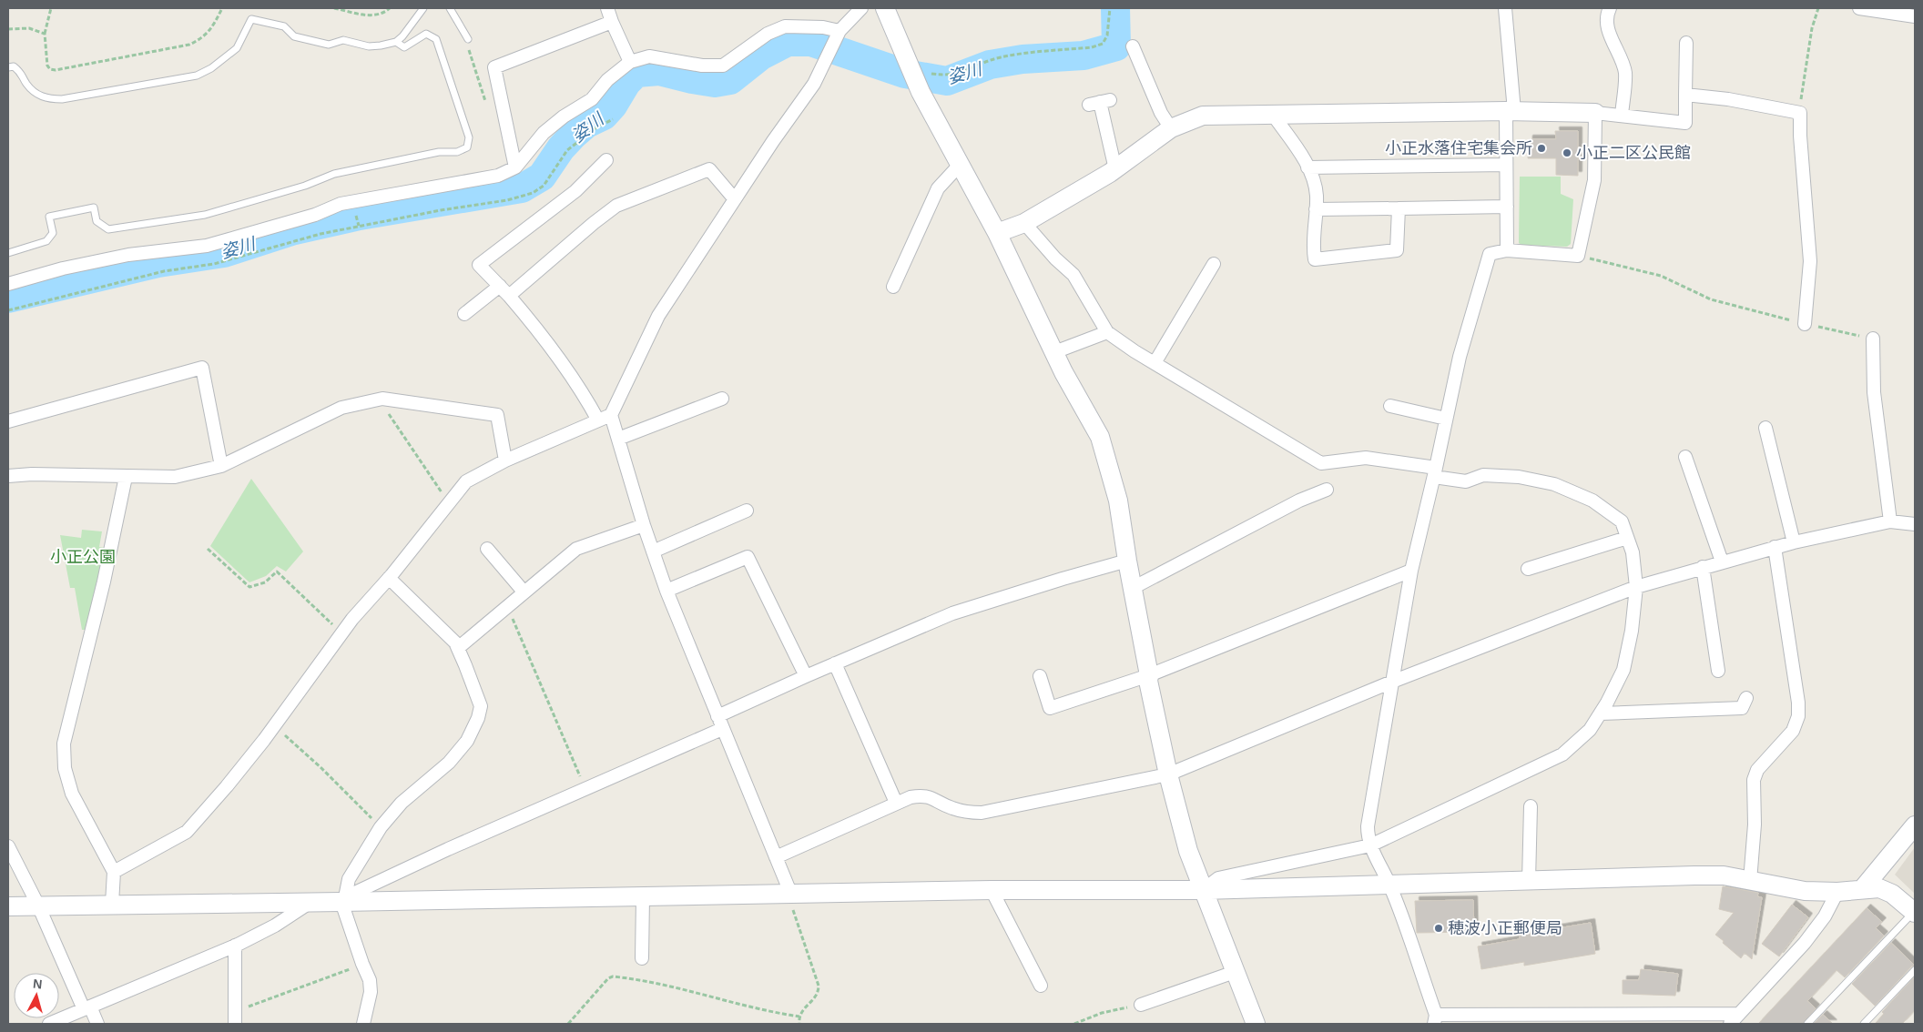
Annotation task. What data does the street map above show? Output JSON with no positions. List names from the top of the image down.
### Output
{
  "water": ["姿川"],
  "parks": ["小正公園"],
  "places": ["小正水落住宅集会所", "小正二区公民館", "穂波小正郵便局"],
  "north": "top"
}
